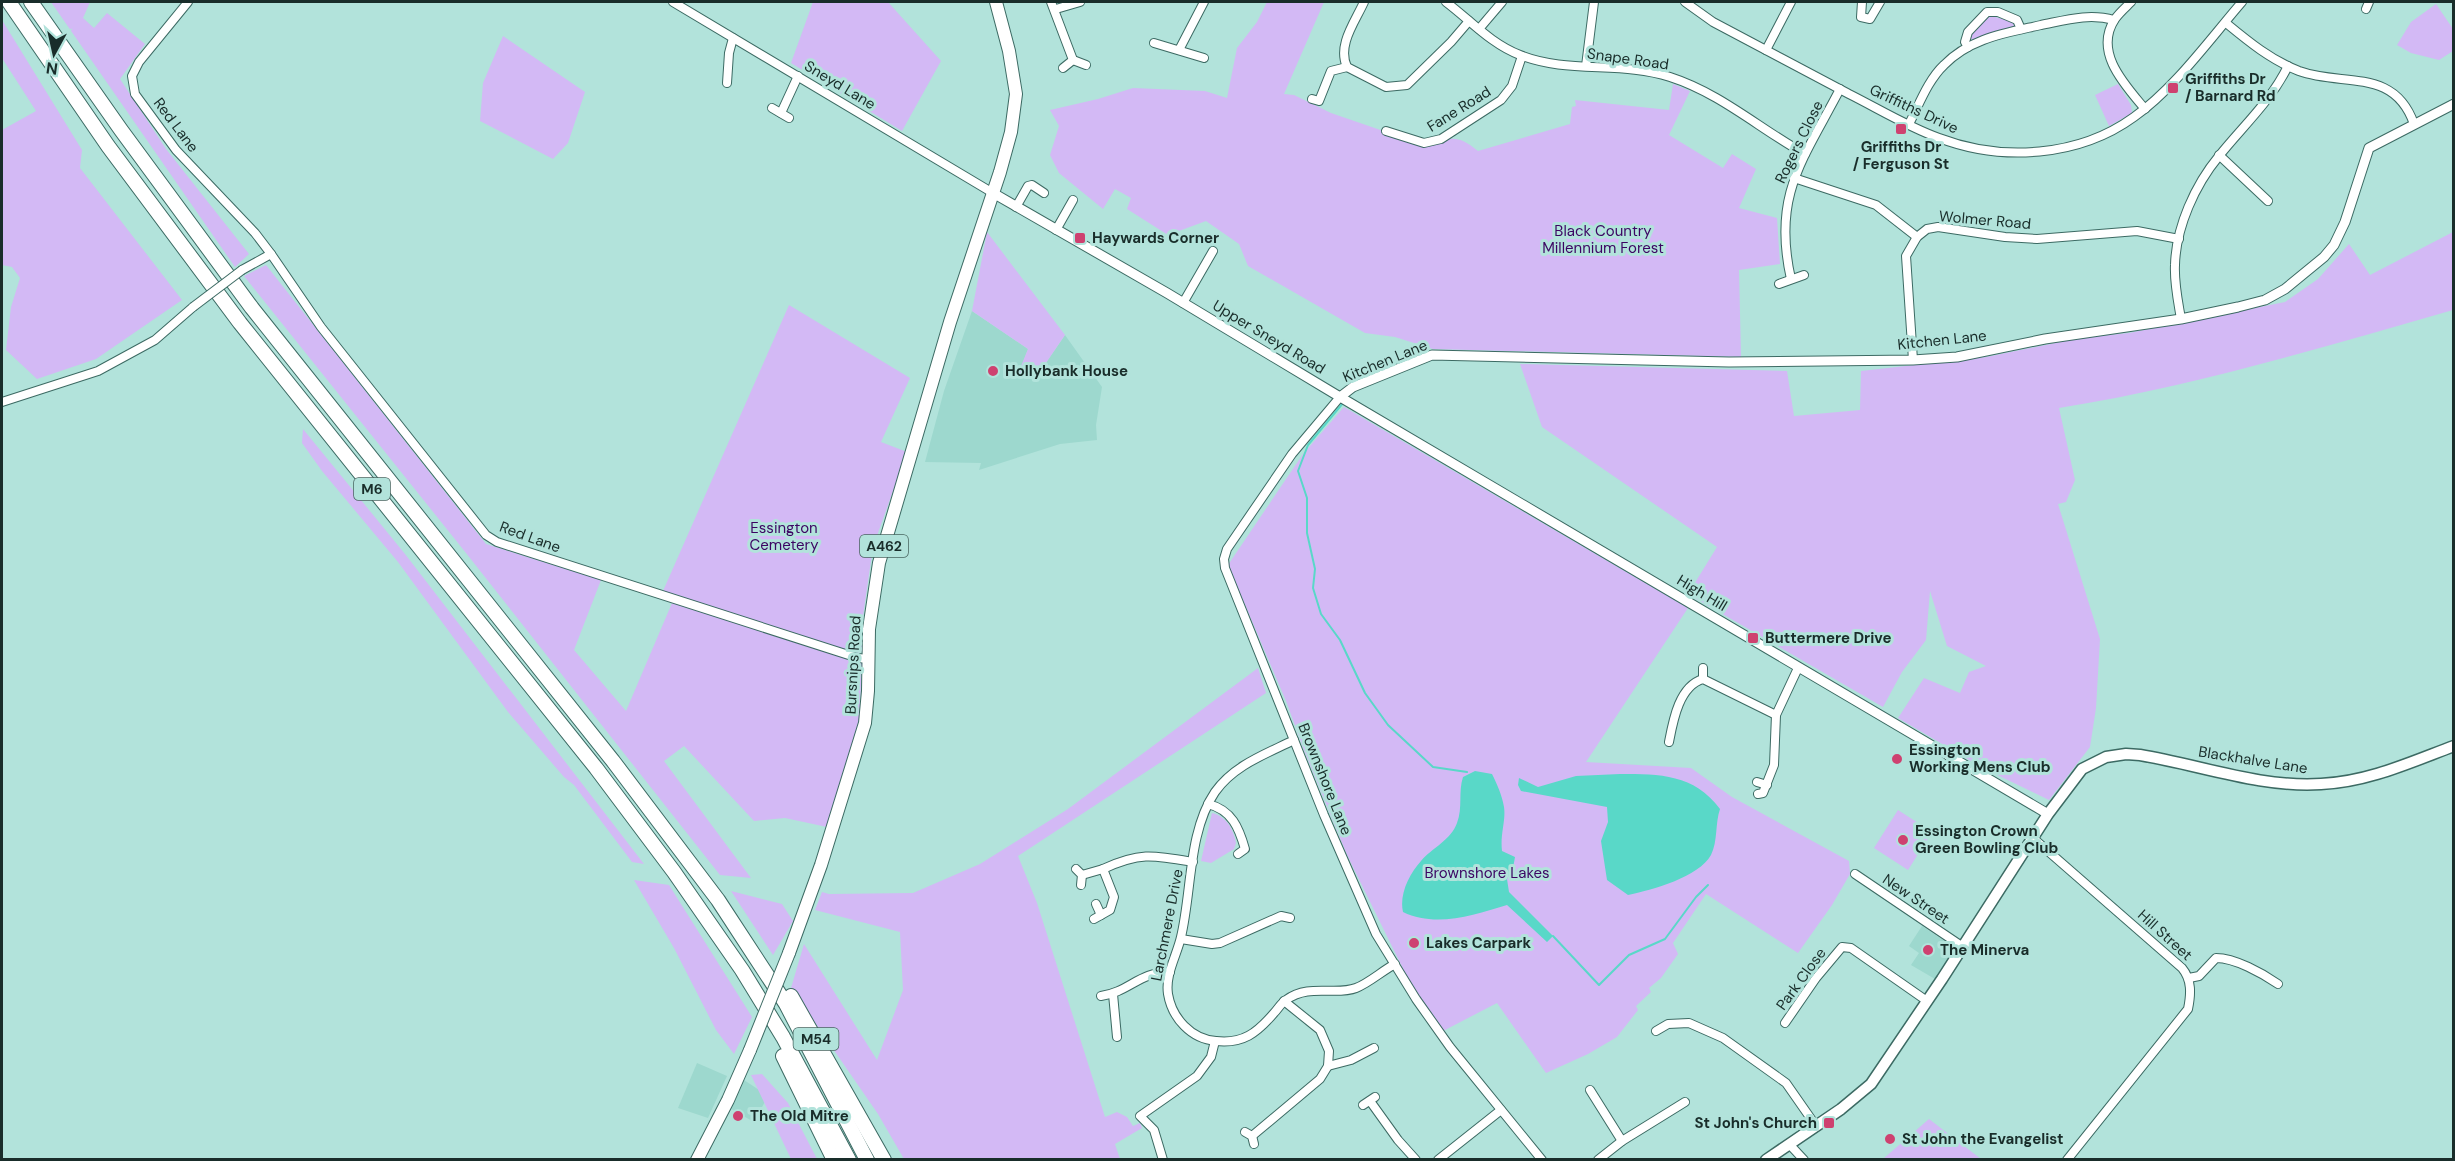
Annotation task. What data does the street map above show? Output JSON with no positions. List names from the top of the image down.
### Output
{
  "streets": {
    "highway": ["M6", "M54"],
    "main road": ["A462", "Bursnips Road", "Blackhalve Lane"],
    "street": [
      "Snape Road",
      "Sneyd Lane",
      "Fane Road",
      "Griffiths Drive",
      "Red Lane",
      "Rogers Close",
      "Wolmer Road",
      "Upper Sneyd Road",
      "Kitchen Lane",
      "High Hill",
      "Brownshore Lane",
      "New Street",
      "Larchmere Drive",
      "Hill Street",
      "Park Close"
    ]
  },
  "crossings": [
    ["Snape Road", "Fane Road"],
    ["Snape Road", "Rogers Close"],
    ["Sneyd Lane", "Upper Sneyd Road"],
    ["Sneyd Lane", "A462"],
    ["Sneyd Lane", "Bursnips Road"],
    ["Griffiths Drive", "Rogers Close"],
    ["Red Lane", "Bursnips Road"],
    ["Upper Sneyd Road", "Kitchen Lane"],
    ["Upper Sneyd Road", "A462"],
    ["Upper Sneyd Road", "High Hill"],
    ["Upper Sneyd Road", "Bursnips Road"],
    ["Upper Sneyd Road", "Brownshore Lane"],
    ["Kitchen Lane", "High Hill"],
    ["Kitchen Lane", "Brownshore Lane"],
    ["M6", "M54"],
    ["A462", "Bursnips Road"],
    ["High Hill", "Blackhalve Lane"],
    ["High Hill", "Brownshore Lane"],
    ["Brownshore Lane", "Larchmere Drive"]
  ],
  "parks": ["Black Country Millennium Forest", "Essington Cemetery", "Brownshore Lakes"],
  "places": {
    "transit": [
      "Griffiths Dr / Barnard Rd",
      "Griffiths Dr / Ferguson St",
      "Haywards Corner",
      "Buttermere Drive",
      "St John's Church"
    ],
    "other": [
      "Hollybank House",
      "Essington Working Mens Club",
      "Essington Crown Green Bowling Club",
      "Lakes Carpark",
      "The Minerva",
      "The Old Mitre",
      "St John the Evangelist"
    ]
  },
  "north": "bottom"
}
